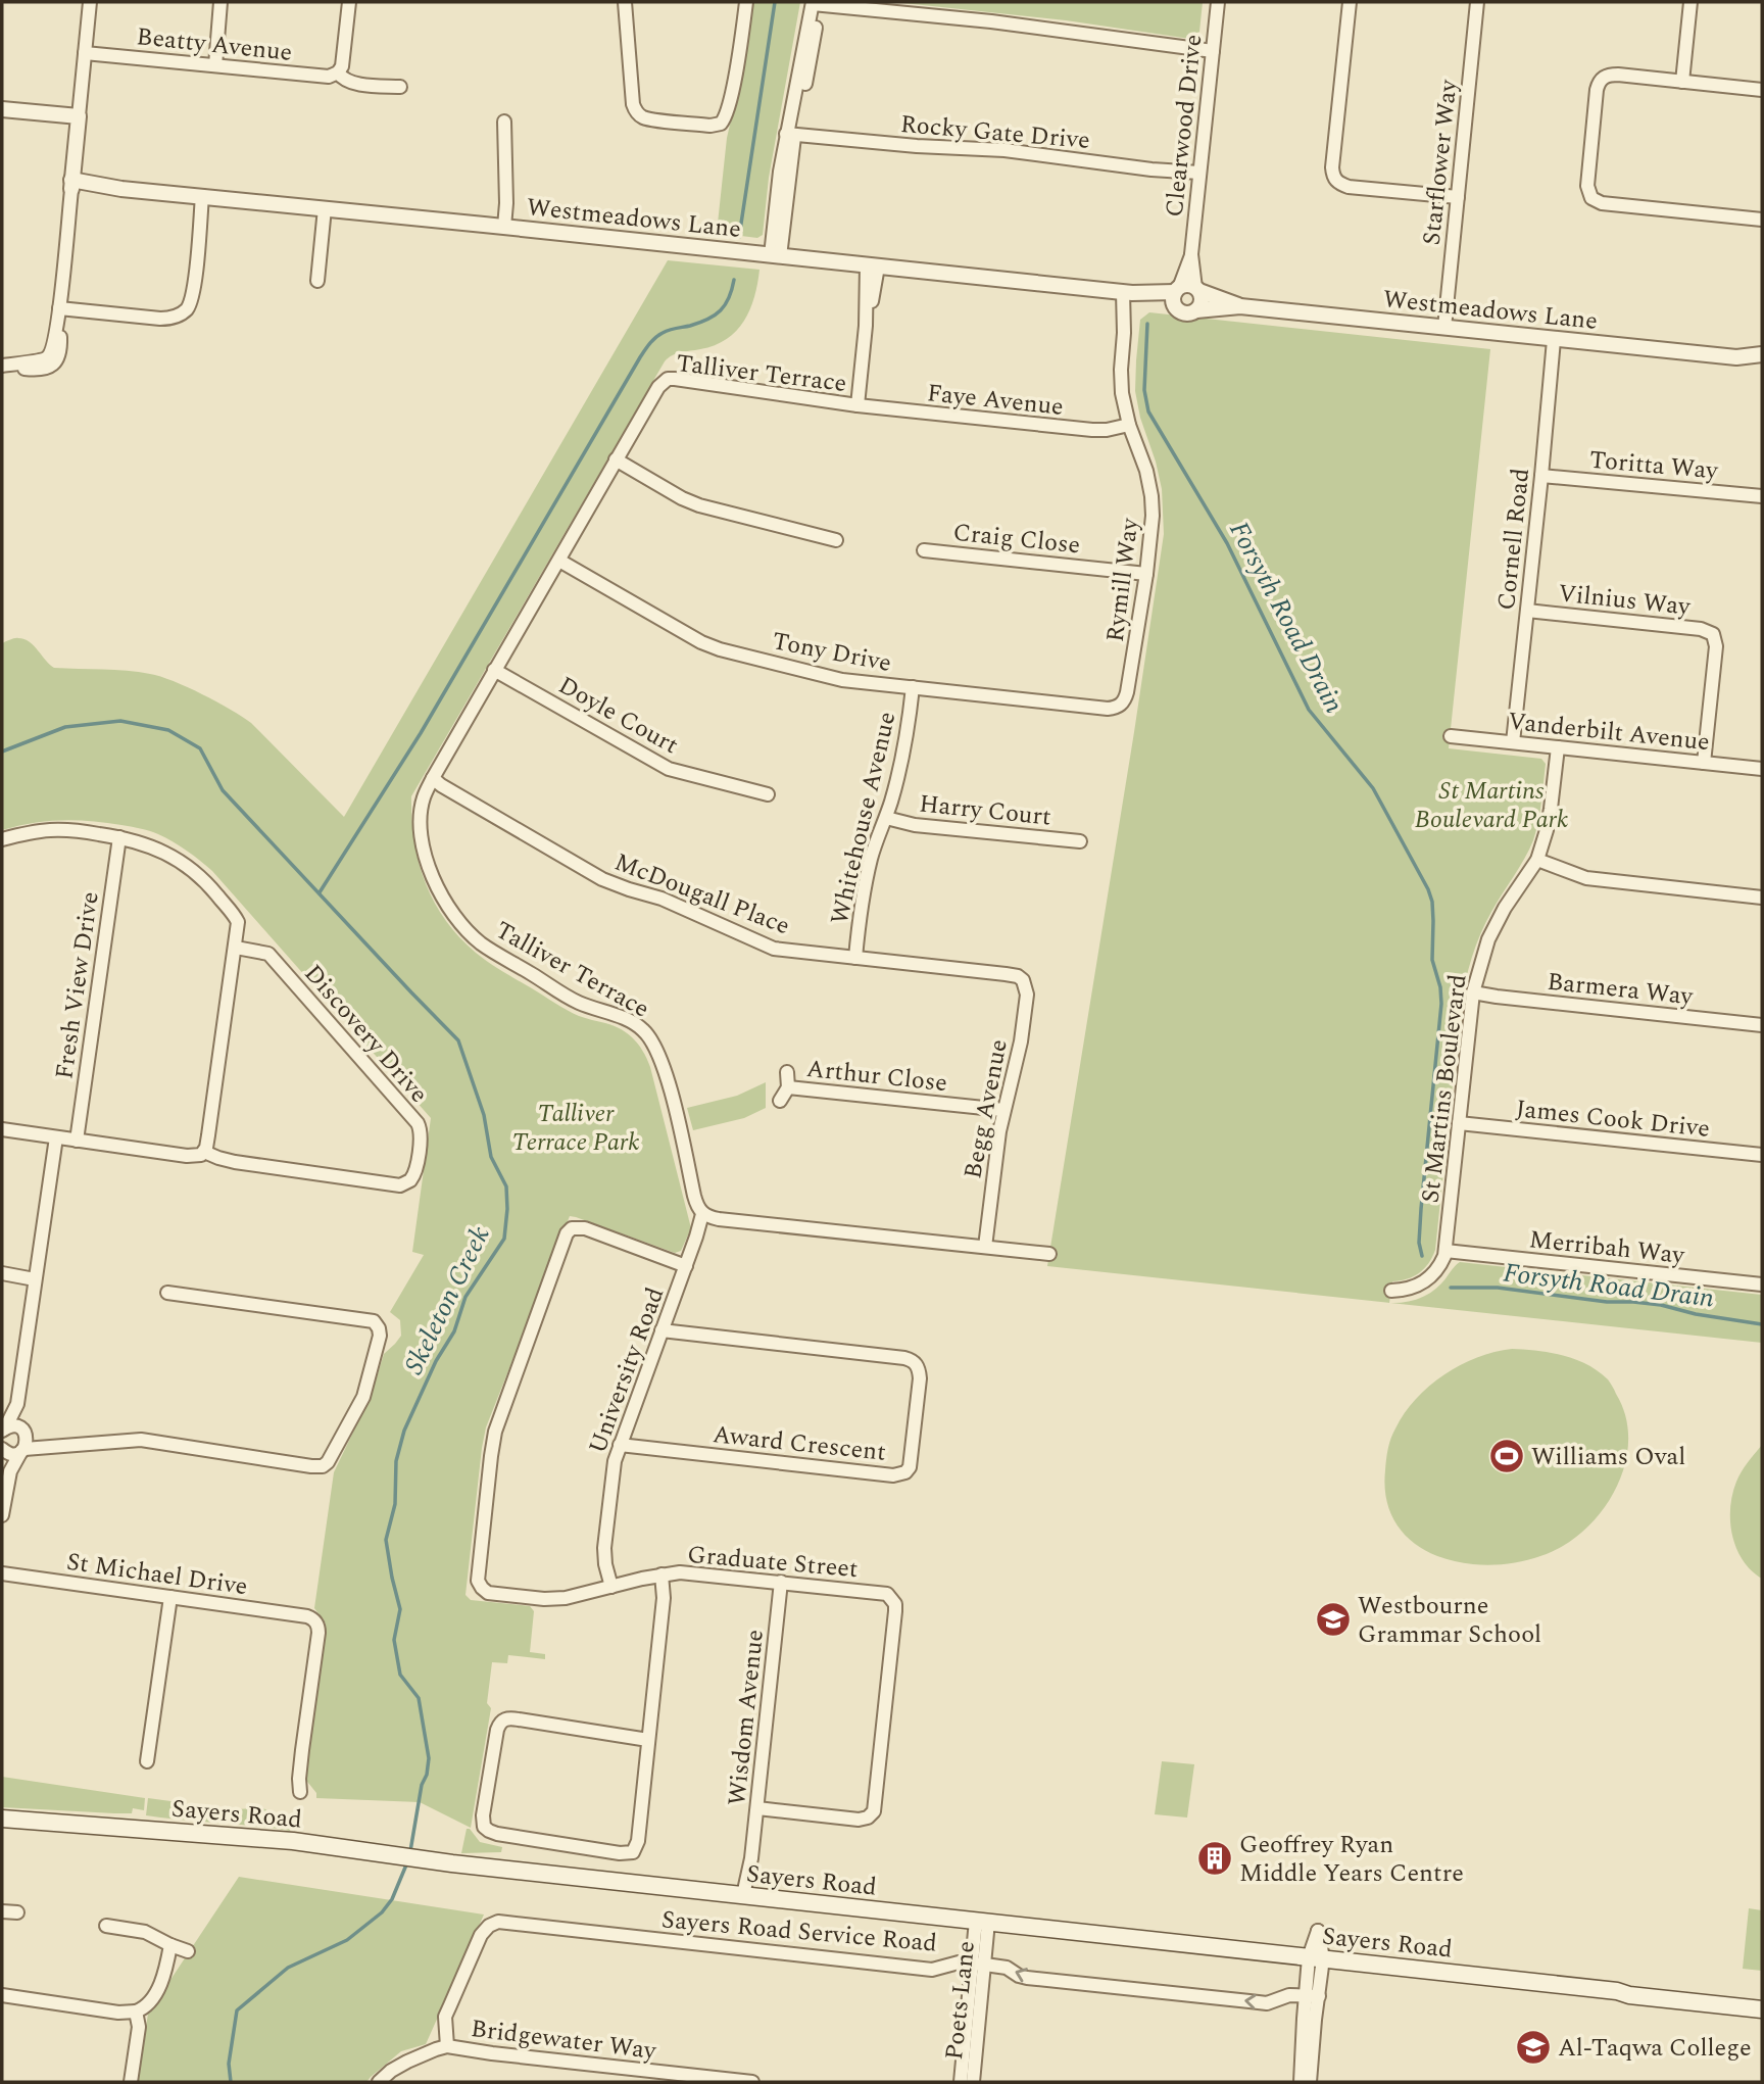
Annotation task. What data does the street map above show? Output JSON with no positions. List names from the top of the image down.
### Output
{
  "streets": {
    "main road": ["Sayers Road"],
    "street": [
      "Beatty Avenue",
      "Clearwood Drive",
      "Rocky Gate Drive",
      "Starflower Way",
      "Westmeadows Lane",
      "Talliver Terrace",
      "Faye Avenue",
      "Toritta Way",
      "Craig Close",
      "Cornell Road",
      "Rymill Way",
      "Vilnius Way",
      "Tony Drive",
      "Doyle Court",
      "Vanderbilt Avenue",
      "Harry Court",
      "Whitehouse Avenue",
      "McDougall Place",
      "Fresh View Drive",
      "Barmera Way",
      "Discovery Drive",
      "Arthur Close",
      "St Martins Boulevard",
      "Begg Avenue",
      "James Cook Drive",
      "Merribah Way",
      "University Road",
      "Award Crescent",
      "Graduate Street",
      "St Michael Drive",
      "Wisdom Avenue",
      "Sayers Road Service Road",
      "Poets Lane",
      "Bridgewater Way"
    ]
  },
  "crossings": [
    ["Clearwood Drive", "Rocky Gate Drive"],
    ["Clearwood Drive", "Westmeadows Lane"],
    ["Starflower Way", "Westmeadows Lane"],
    ["Westmeadows Lane", "Cornell Road"],
    ["Westmeadows Lane", "Rymill Way"],
    ["Talliver Terrace", "Faye Avenue"],
    ["Talliver Terrace", "Tony Drive"],
    ["Talliver Terrace", "Doyle Court"],
    ["Talliver Terrace", "McDougall Place"],
    ["Talliver Terrace", "University Road"],
    ["Faye Avenue", "Rymill Way"],
    ["Toritta Way", "Cornell Road"],
    ["Craig Close", "Rymill Way"],
    ["Cornell Road", "Vilnius Way"],
    ["Cornell Road", "Vanderbilt Avenue"],
    ["Rymill Way", "Tony Drive"],
    ["Vilnius Way", "Vanderbilt Avenue"],
    ["Tony Drive", "Whitehouse Avenue"],
    ["Vanderbilt Avenue", "St Martins Boulevard"],
    ["Harry Court", "Whitehouse Avenue"],
    ["Whitehouse Avenue", "McDougall Place"],
    ["McDougall Place", "Begg Avenue"],
    ["Barmera Way", "St Martins Boulevard"],
    ["Arthur Close", "Begg Avenue"],
    ["St Martins Boulevard", "James Cook Drive"],
    ["St Martins Boulevard", "Merribah Way"],
    ["University Road", "Award Crescent"],
    ["University Road", "Graduate Street"],
    ["Graduate Street", "Wisdom Avenue"],
    ["Wisdom Avenue", "Sayers Road"],
    ["Sayers Road", "Poets Lane"],
    ["Sayers Road Service Road", "Poets Lane"],
    ["Sayers Road Service Road", "Bridgewater Way"]
  ],
  "water": ["Forsyth Road Drain", "Skeleton Creek"],
  "parks": ["St Martins Boulevard Park", "Talliver Terrace Park"],
  "places": {
    "sports": ["Williams Oval"],
    "school or university": ["Westbourne Grammar School", "Al-Taqwa College"],
    "building": ["Geoffrey Ryan Middle Years Centre"]
  }
}
